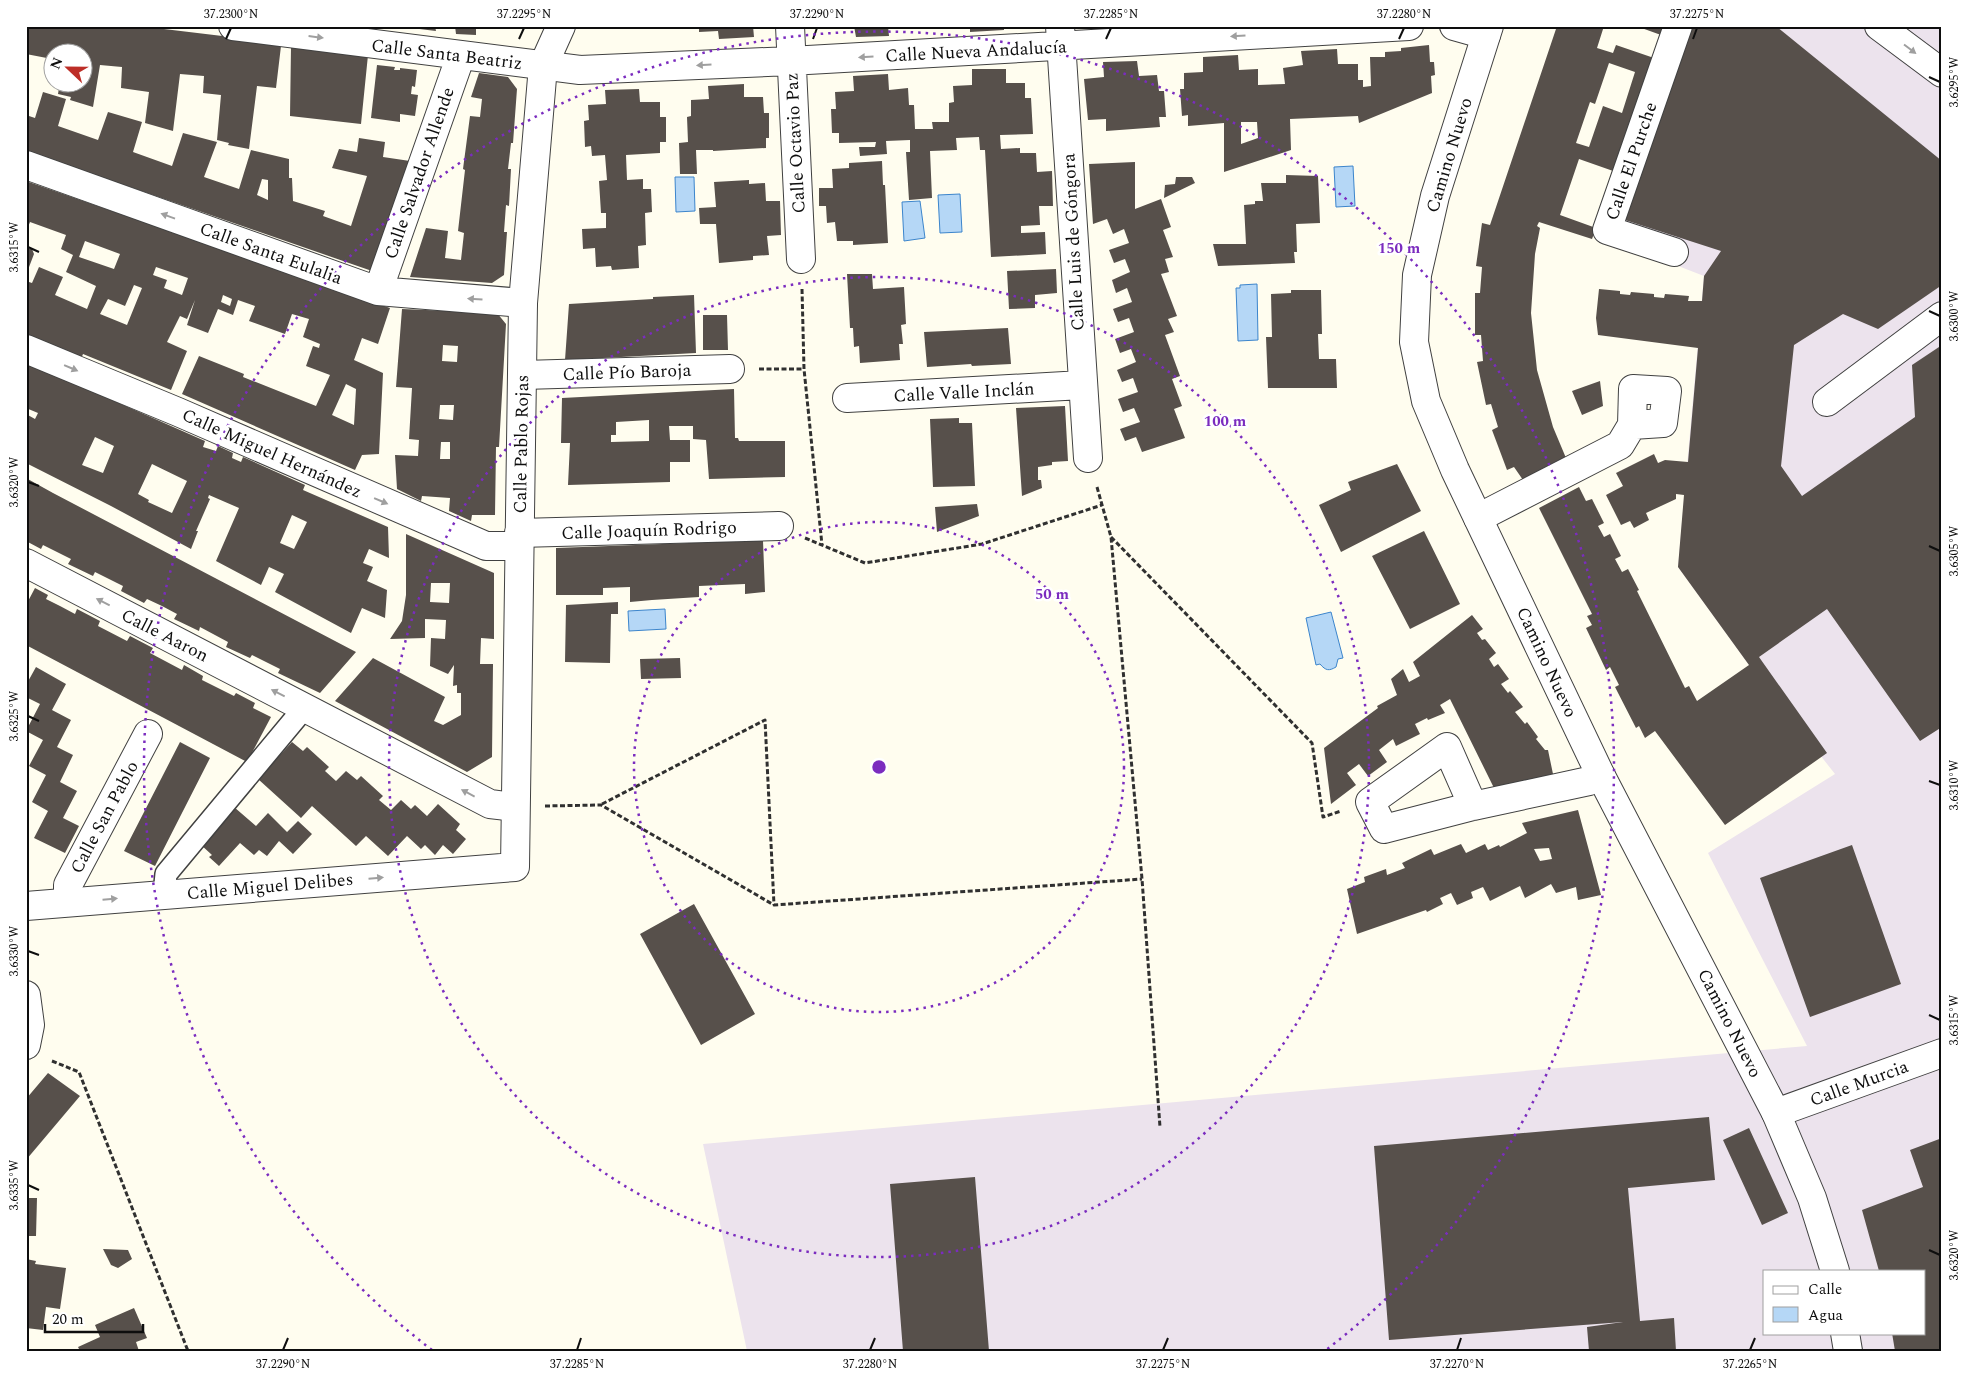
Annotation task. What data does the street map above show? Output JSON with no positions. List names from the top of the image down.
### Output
{
  "streets": {
    "street": [
      "Calle Nueva Andalucía",
      "Calle Santa Beatriz",
      "Calle Octavio Paz",
      "Camino Nuevo",
      "Calle El Purche",
      "Calle Salvador Allende",
      "Calle Luis de Góngora",
      "Calle Santa Eulalia",
      "Calle Pío Baroja",
      "Calle Valle Inclán",
      "Calle Pablo Rojas",
      "Calle Miguel Hernández",
      "Calle Joaquín Rodrigo",
      "Calle Aaron",
      "Calle San Pablo",
      "Calle Miguel Delibes",
      "Calle Murcia"
    ]
  },
  "crossings": [
    ["Calle Nueva Andalucía", "Calle Santa Beatriz"],
    ["Calle Nueva Andalucía", "Calle Octavio Paz"],
    ["Calle Nueva Andalucía", "Calle Luis de Góngora"],
    ["Calle Nueva Andalucía", "Calle Pablo Rojas"],
    ["Calle Santa Beatriz", "Calle Salvador Allende"],
    ["Calle Santa Beatriz", "Calle Pablo Rojas"],
    ["Camino Nuevo", "Calle Murcia"],
    ["Calle Salvador Allende", "Calle Santa Eulalia"],
    ["Calle Luis de Góngora", "Calle Valle Inclán"],
    ["Calle Santa Eulalia", "Calle Pablo Rojas"],
    ["Calle Pío Baroja", "Calle Pablo Rojas"],
    ["Calle Pablo Rojas", "Calle Miguel Hernández"],
    ["Calle Pablo Rojas", "Calle Joaquín Rodrigo"],
    ["Calle Pablo Rojas", "Calle Aaron"],
    ["Calle Pablo Rojas", "Calle Miguel Delibes"],
    ["Calle Miguel Hernández", "Calle Joaquín Rodrigo"],
    ["Calle San Pablo", "Calle Miguel Delibes"]
  ],
  "one_way": [
    "Calle Nueva Andalucía",
    "Calle Santa Beatriz",
    "Calle Santa Eulalia",
    "Calle Miguel Hernández",
    "Calle Aaron",
    "Calle Miguel Delibes"
  ],
  "legend": ["Calle", "Agua"],
  "scale_bar": "20 m",
  "north": "left",
  "coordinates": [
    "37.2300°N",
    "37.2295°N",
    "37.2290°N",
    "37.2285°N",
    "37.2280°N",
    "37.2275°N",
    "3.6295°W",
    "3.6315°W",
    "3.6300°W",
    "3.6320°W",
    "3.6305°W",
    "3.6325°W",
    "3.6310°W",
    "3.6330°W",
    "3.6335°W",
    "37.2270°N",
    "37.2265°N"
  ],
  "rings": ["150 m", "100 m", "50 m"]
}
